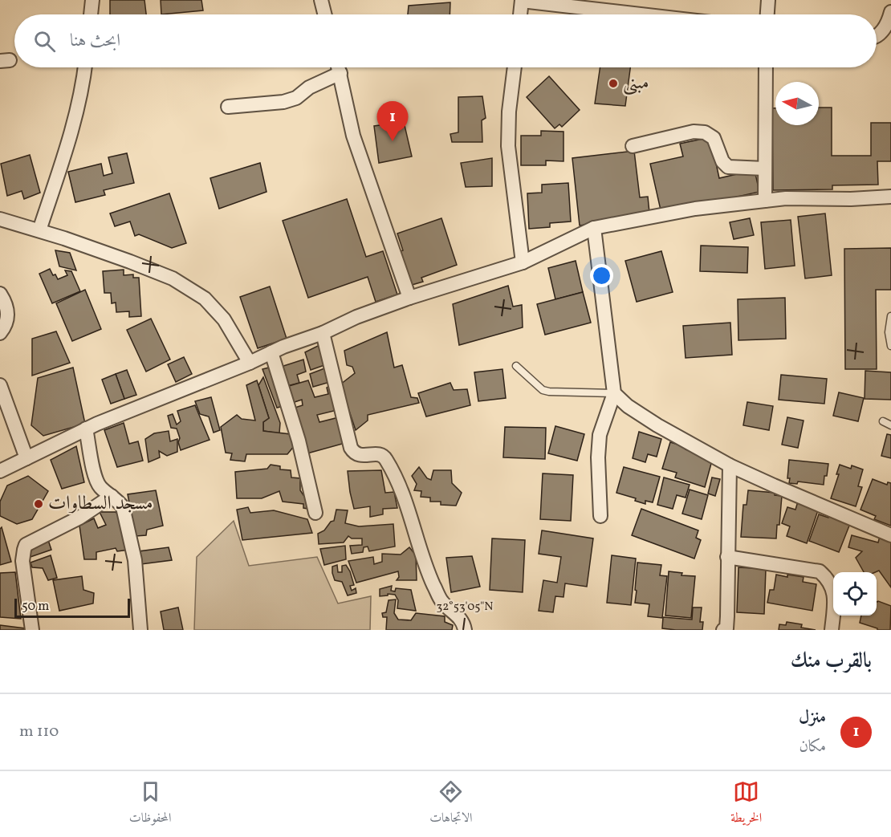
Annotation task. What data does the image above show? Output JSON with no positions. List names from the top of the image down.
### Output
{
  "places": ["مبنى", "مسجد السطاوات"],
  "scale_bar": "50 m",
  "north": "left",
  "page": {
    "search": "ابحث هنا",
    "pins": "1",
    "scale": "50 m",
    "heading": "بالقرب منك",
    "list": [
      {
        "mark": "1",
        "name": "منزل",
        "note": "مكان",
        "value": "110 m"
      }
    ],
    "nav": ["الخريطة", "الاتجاهات", "المحفوظات"]
  },
  "coordinates": ["32°53'05\"N"]
}
